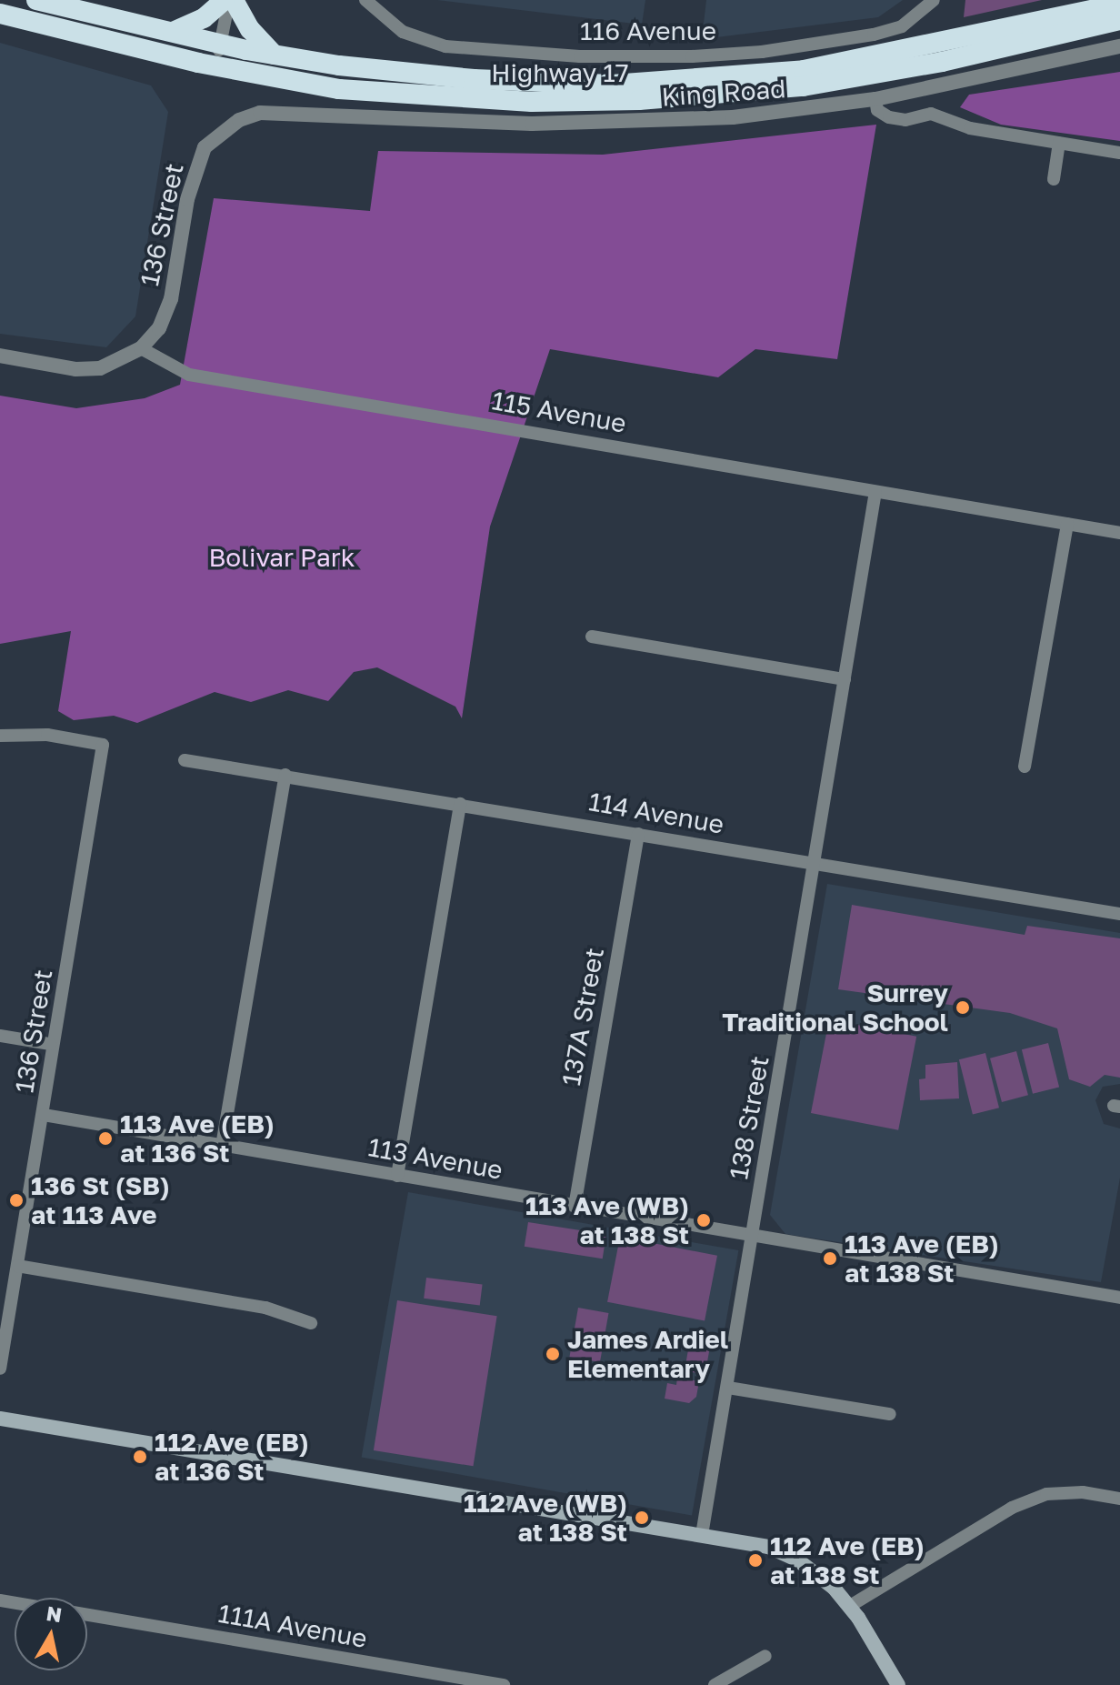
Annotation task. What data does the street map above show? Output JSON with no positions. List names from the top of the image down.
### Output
{
  "streets": {
    "highway": ["Highway 17"],
    "street": [
      "116 Avenue",
      "King Road",
      "136 Street",
      "115 Avenue",
      "114 Avenue",
      "137A Street",
      "138 Street",
      "113 Avenue",
      "111A Avenue"
    ]
  },
  "crossings": [
    ["King Road", "136 Street"],
    ["136 Street", "115 Avenue"],
    ["136 Street", "113 Avenue"],
    ["115 Avenue", "138 Street"],
    ["114 Avenue", "137A Street"],
    ["114 Avenue", "138 Street"],
    ["137A Street", "113 Avenue"],
    ["138 Street", "113 Avenue"]
  ],
  "parks": ["Bolivar Park"],
  "places": [
    "Surrey Traditional School",
    "113 Ave (EB) at 136 St",
    "136 St (SB) at 113 Ave",
    "113 Ave (WB) at 138 St",
    "113 Ave (EB) at 138 St",
    "James Ardiel Elementary",
    "112 Ave (EB) at 136 St",
    "112 Ave (WB) at 138 St",
    "112 Ave (EB) at 138 St"
  ],
  "north": "top"
}
